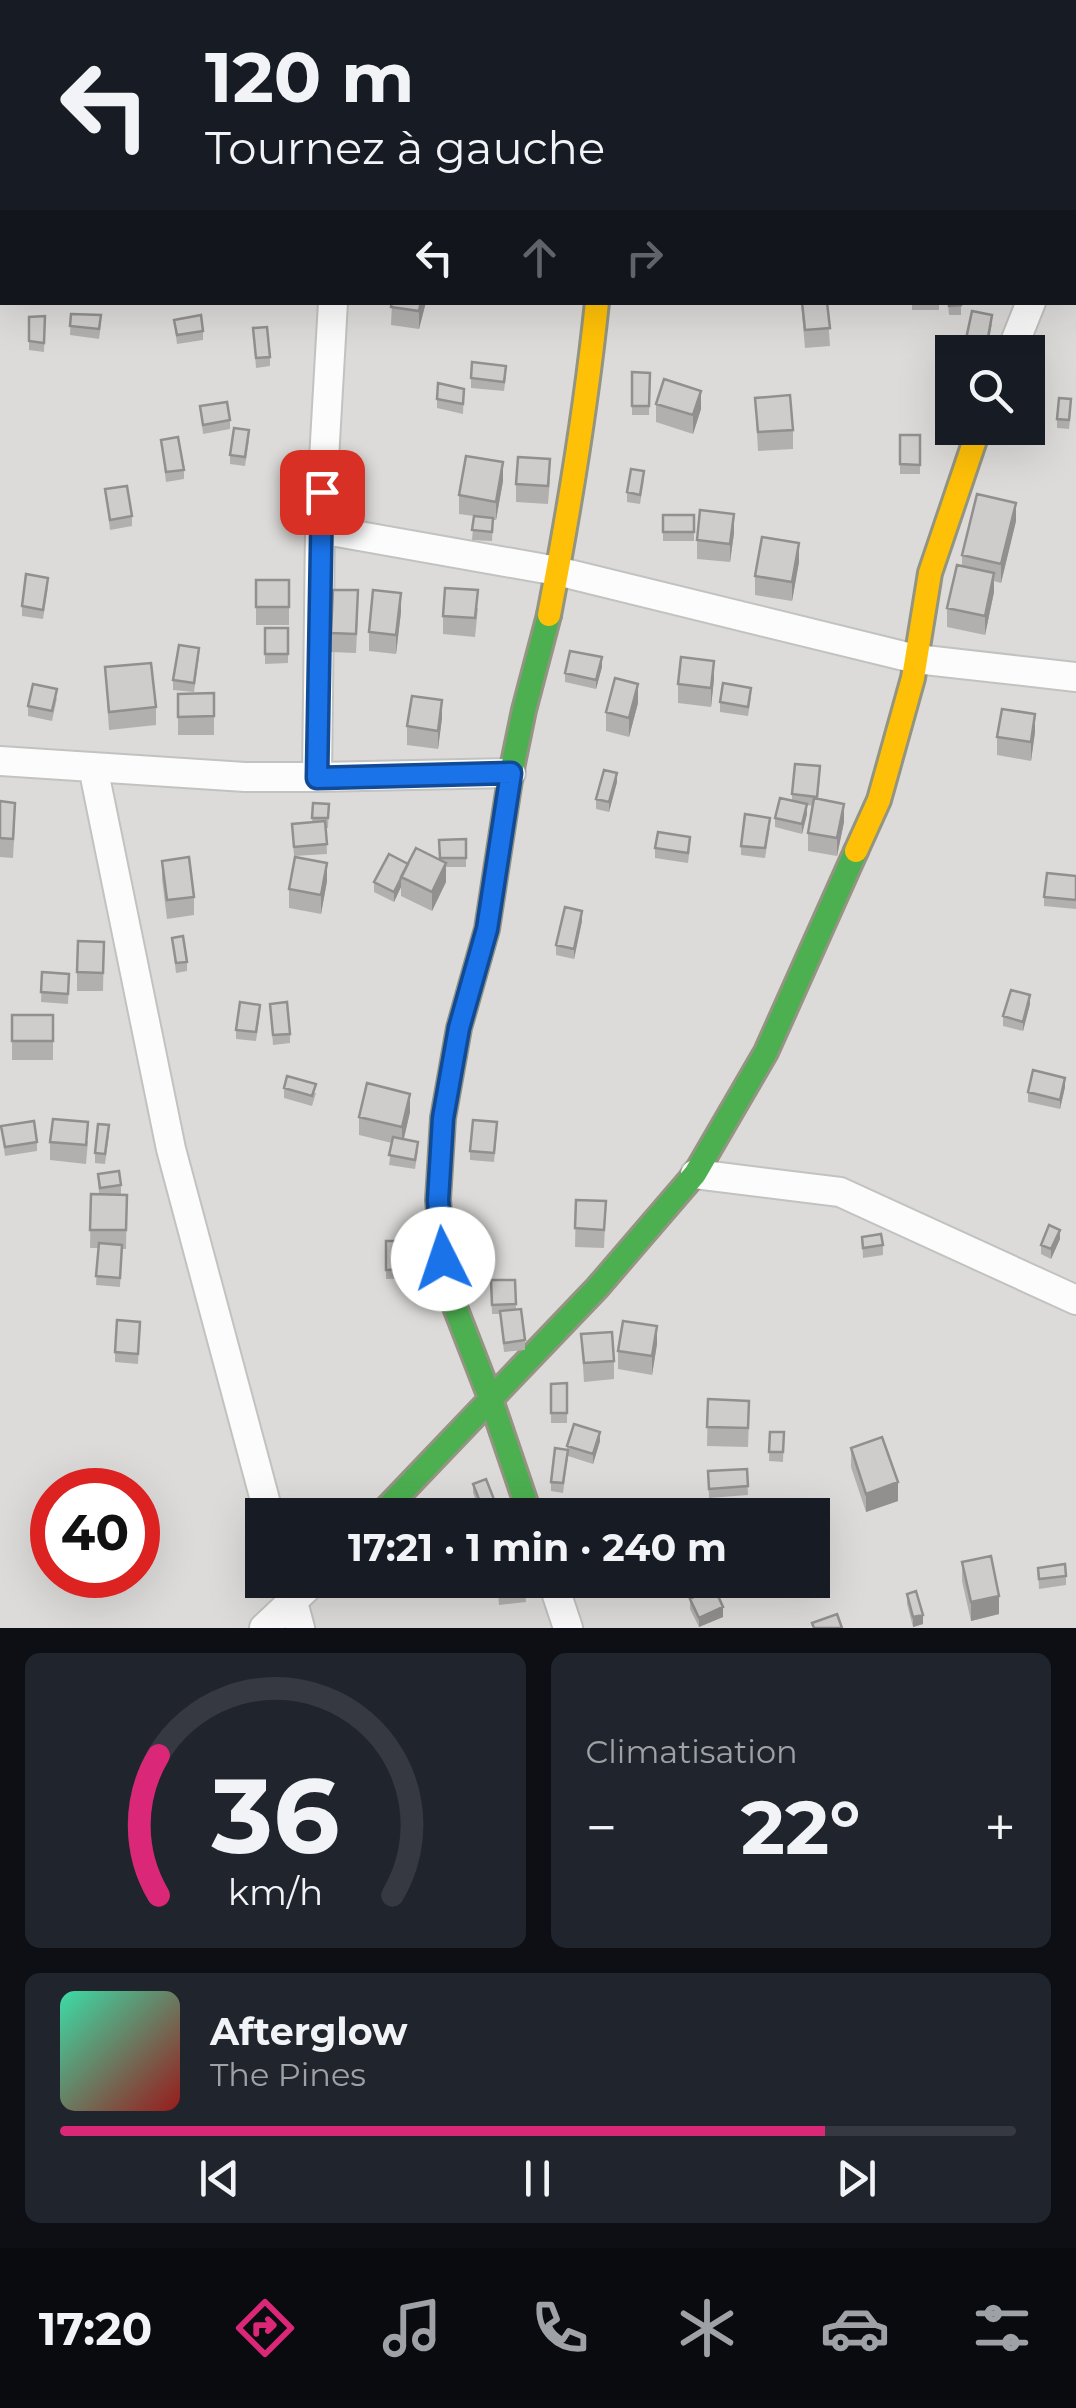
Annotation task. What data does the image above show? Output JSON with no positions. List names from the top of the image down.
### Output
{
  "page": {
    "turn": ["120 m", "Tournez à gauche"],
    "limit": "40",
    "trip": "17:21 · 1 min · 240 m",
    "tile": "Climatisation",
    "heat": ["−", "22°", "+"],
    "song": ["Afterglow", "The Pines"],
    "tabs": "17:20",
    "gauge": ["36", "km/h"]
  }
}
